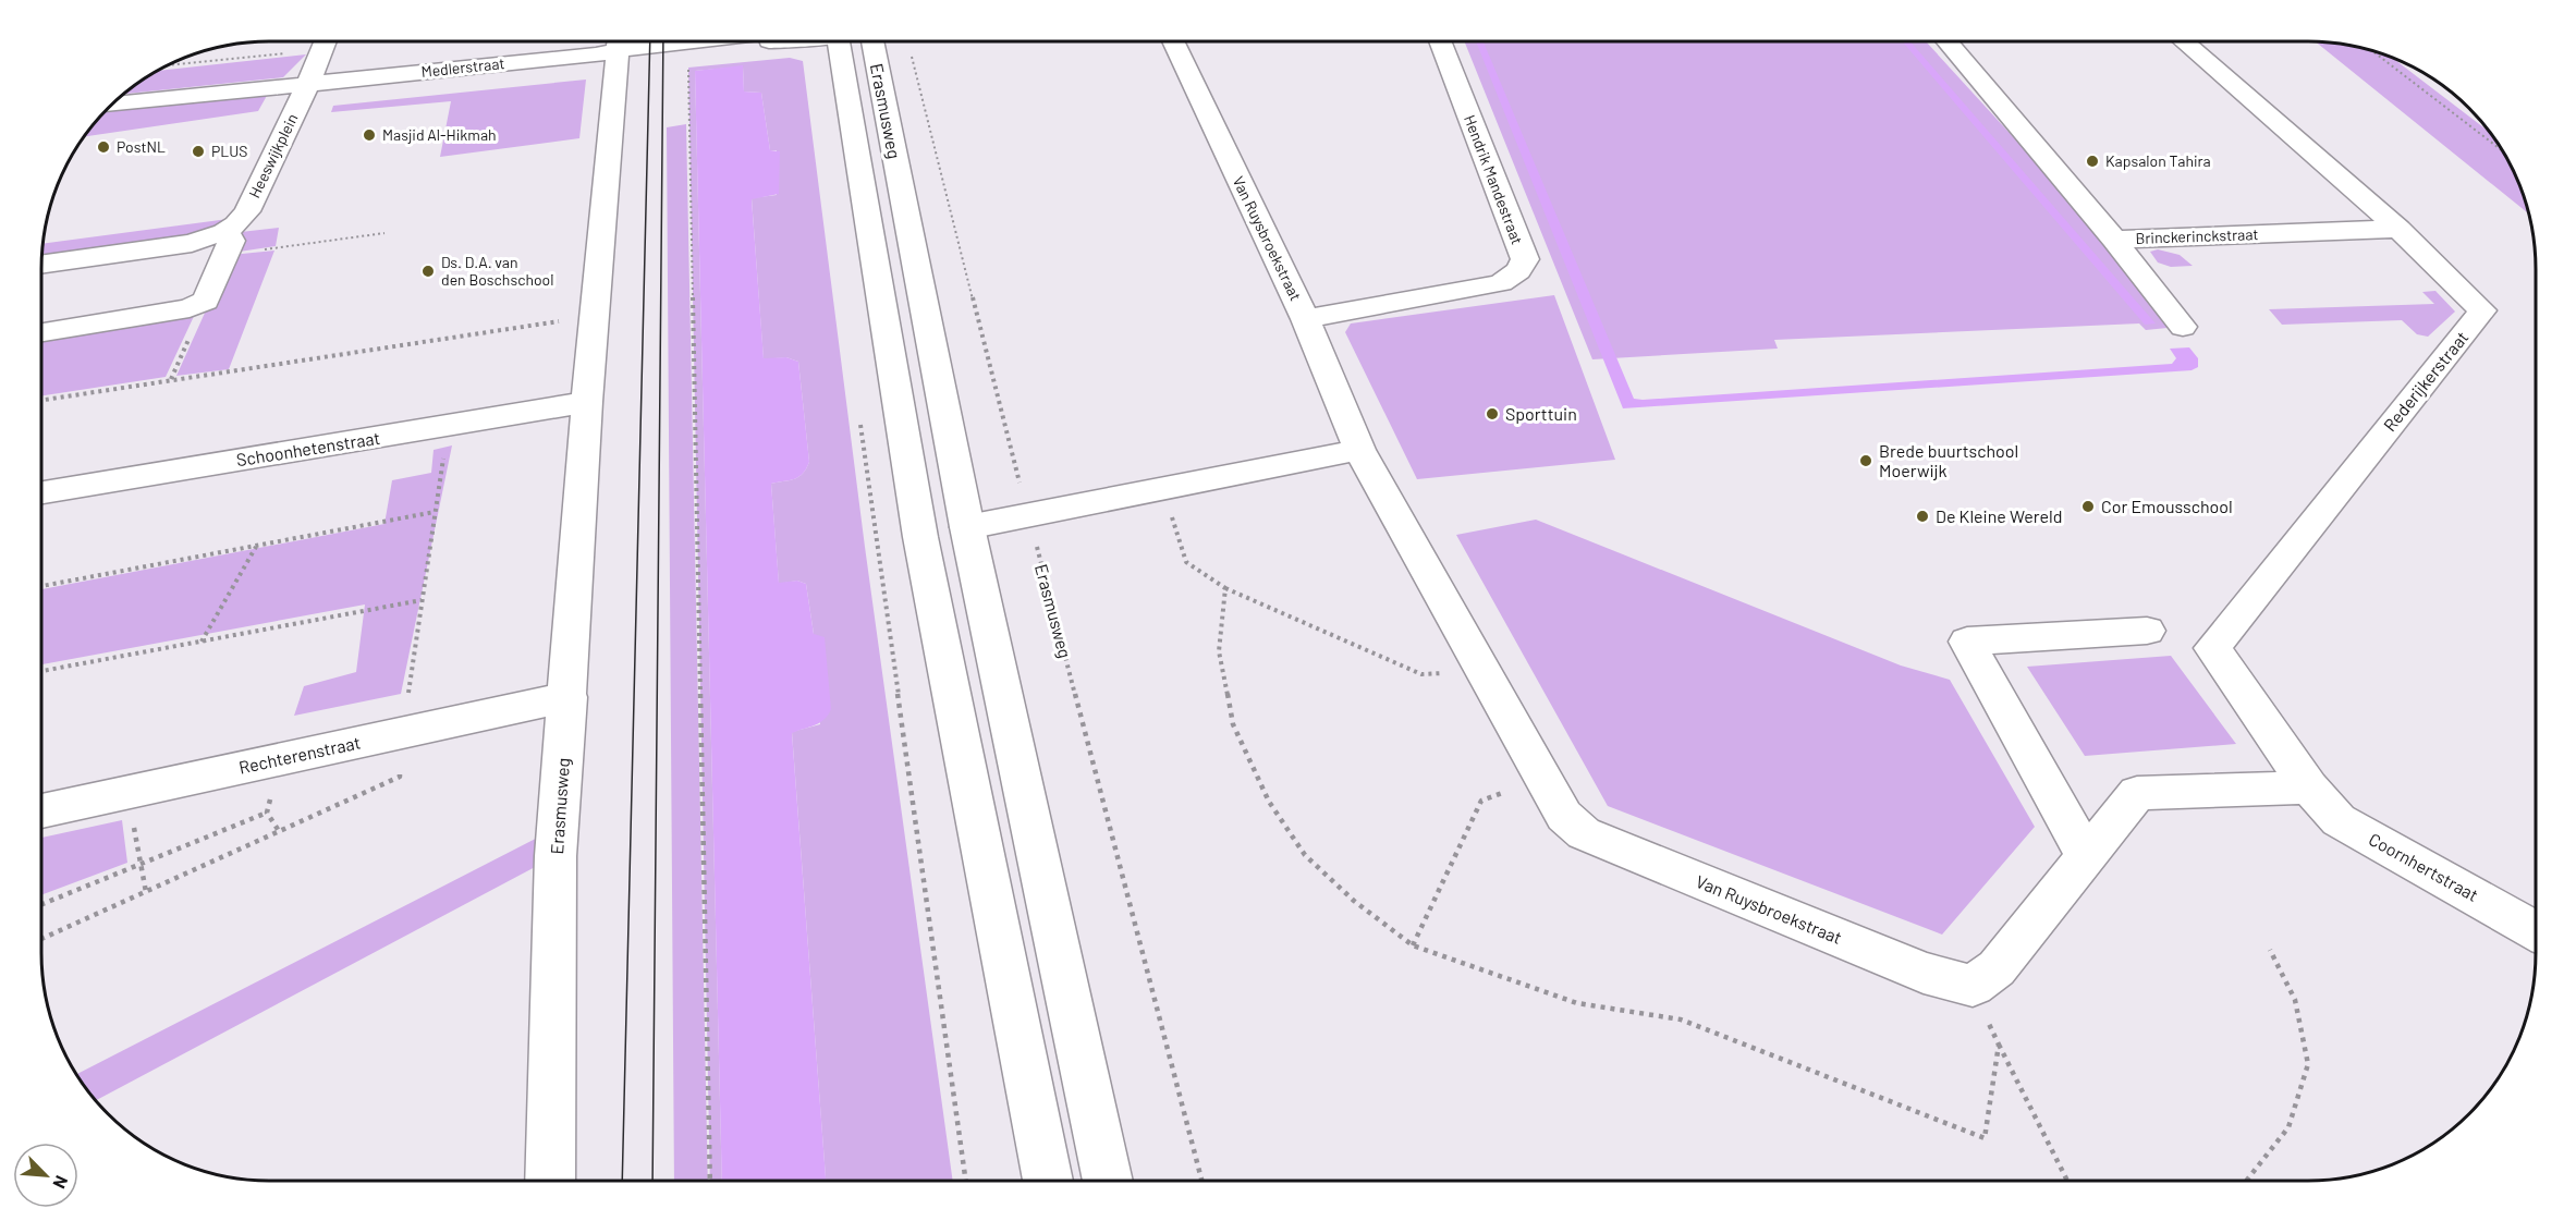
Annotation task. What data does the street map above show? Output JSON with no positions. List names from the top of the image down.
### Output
{
  "streets": {
    "street": [
      "Medlerstraat",
      "Erasmusweg",
      "Heeswijkplein",
      "Hendrik Mandestraat",
      "Brinckerinckstraat",
      "Van Ruysbroekstraat",
      "Rederijkerstraat",
      "Schoonhetenstraat",
      "Rechterenstraat",
      "Coornhertstraat"
    ]
  },
  "crossings": [
    ["Medlerstraat", "Heeswijkplein"],
    ["Erasmusweg", "Schoonhetenstraat"],
    ["Erasmusweg", "Rechterenstraat"],
    ["Hendrik Mandestraat", "Van Ruysbroekstraat"],
    ["Brinckerinckstraat", "Rederijkerstraat"],
    ["Rederijkerstraat", "Coornhertstraat"]
  ],
  "places": [
    "Masjid Al-Hikmah",
    "PostNL",
    "PLUS",
    "Kapsalon Tahira",
    "Ds. D.A. van den Boschschool",
    "Sporttuin",
    "Brede buurtschool Moerwijk",
    "Cor Emousschool",
    "De Kleine Wereld"
  ],
  "north": "bottom right"
}
